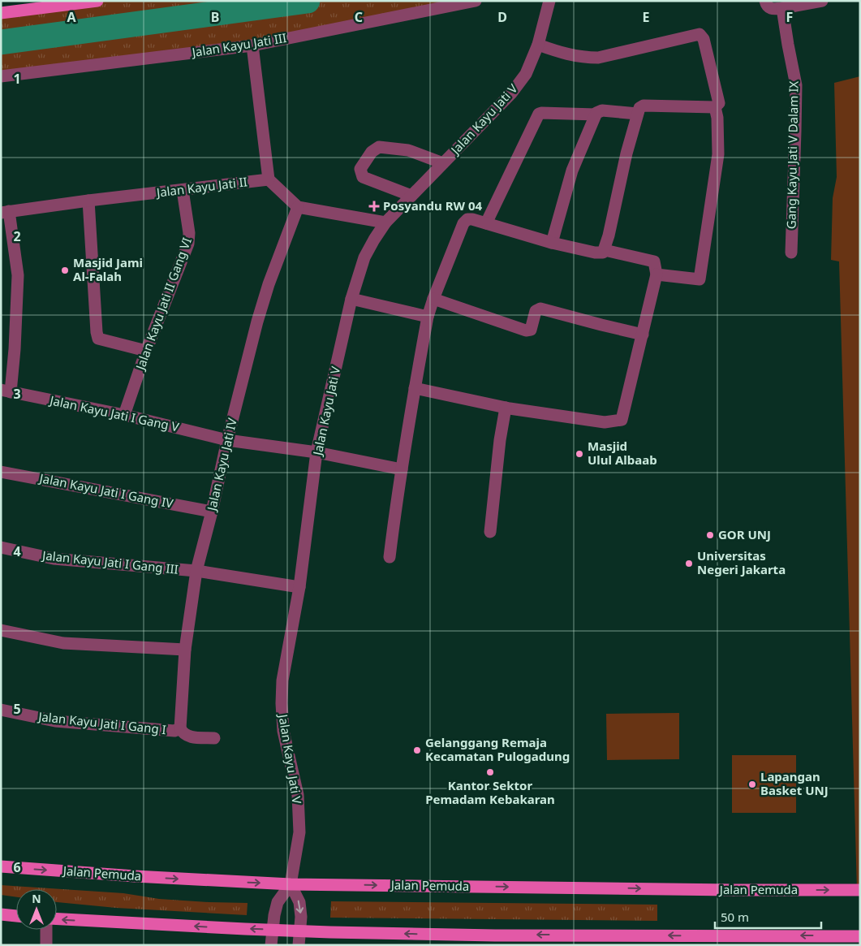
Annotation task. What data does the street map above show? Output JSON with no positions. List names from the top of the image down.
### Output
{
  "streets": {
    "main road": ["Jalan Pemuda"],
    "street": [
      "Jalan Kayu Jati III",
      "Jalan Kayu Jati V",
      "Gang Kayu Jati V Dalam IX",
      "Jalan Kayu Jati II",
      "Jalan Kayu Jati II Gang VI",
      "Jalan Kayu Jati I Gang V",
      "Jalan Kayu Jati IV",
      "Jalan Kayu Jati I Gang IV",
      "Jalan Kayu Jati I Gang III",
      "Jalan Kayu Jati I Gang I"
    ]
  },
  "crossings": [
    ["Jalan Kayu Jati V", "Jalan Kayu Jati I Gang V"],
    ["Jalan Kayu Jati V", "Jalan Kayu Jati I Gang III"],
    ["Jalan Kayu Jati V", "Jalan Pemuda"],
    ["Jalan Kayu Jati II", "Jalan Kayu Jati II Gang VI"],
    ["Jalan Kayu Jati II Gang VI", "Jalan Kayu Jati I Gang V"],
    ["Jalan Kayu Jati I Gang V", "Jalan Kayu Jati IV"],
    ["Jalan Kayu Jati IV", "Jalan Kayu Jati I Gang IV"],
    ["Jalan Kayu Jati IV", "Jalan Kayu Jati I Gang III"],
    ["Jalan Kayu Jati IV", "Jalan Kayu Jati I Gang I"]
  ],
  "places": {
    "health": ["Posyandu RW 04"],
    "other": [
      "Masjid Jami Al-Falah",
      "Masjid Ulul Albaab",
      "GOR UNJ",
      "Universitas Negeri Jakarta",
      "Gelanggang Remaja Kecamatan Pulogadung",
      "Kantor Sektor Pemadam Kebakaran",
      "Lapangan Basket UNJ"
    ]
  },
  "scale_bar": "50 m",
  "north": "top",
  "grid": {
    "columns": [
      "A",
      "B",
      "C",
      "D",
      "E",
      "F"
    ],
    "rows": [
      "1",
      "2",
      "3",
      "4",
      "5",
      "6"
    ]
  }
}
